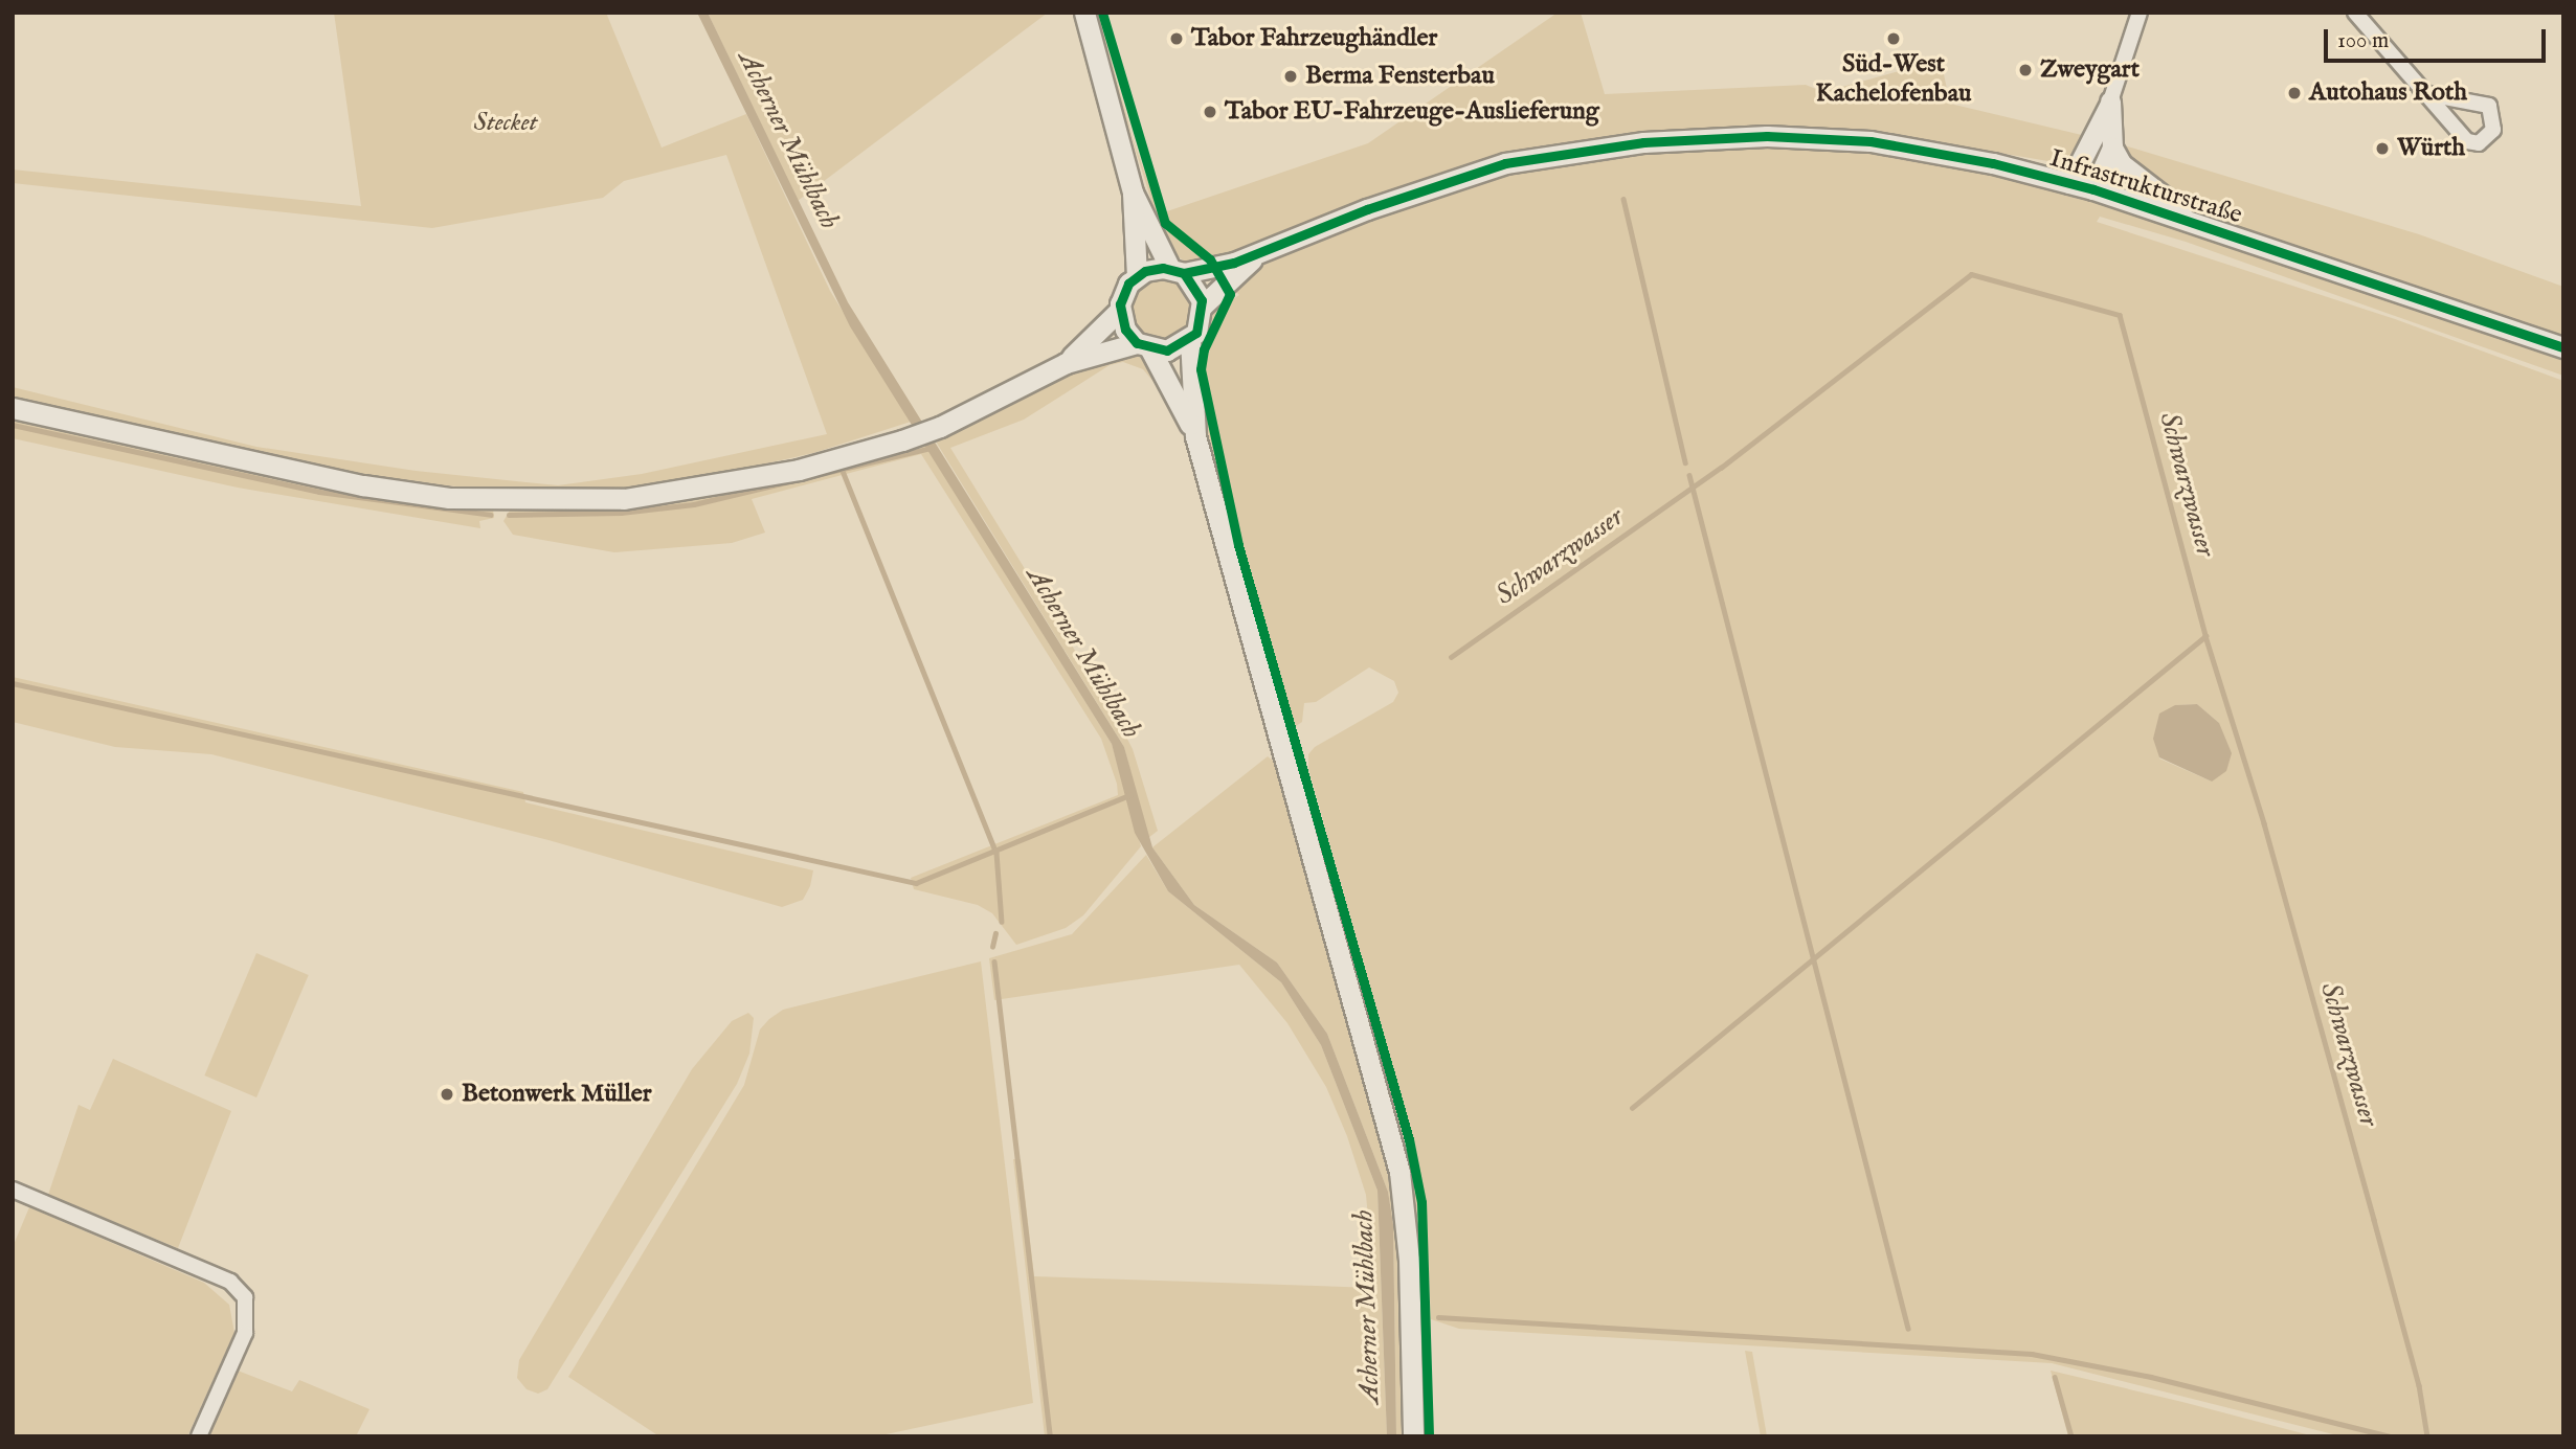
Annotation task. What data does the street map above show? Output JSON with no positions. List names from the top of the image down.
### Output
{
  "streets": {
    "street": ["Infrastrukturstraße"]
  },
  "water": ["Acherner Mühlbach", "Schwarzwasser"],
  "parks": ["Stecket"],
  "places": [
    "Tabor Fahrzeughändler",
    "Süd-West Kachelofenbau",
    "Zweygart",
    "Berma Fensterbau",
    "Autohaus Roth",
    "Tabor EU-Fahrzeuge-Auslieferung",
    "Würth",
    "Betonwerk Müller"
  ],
  "scale_bar": "100 m"
}
